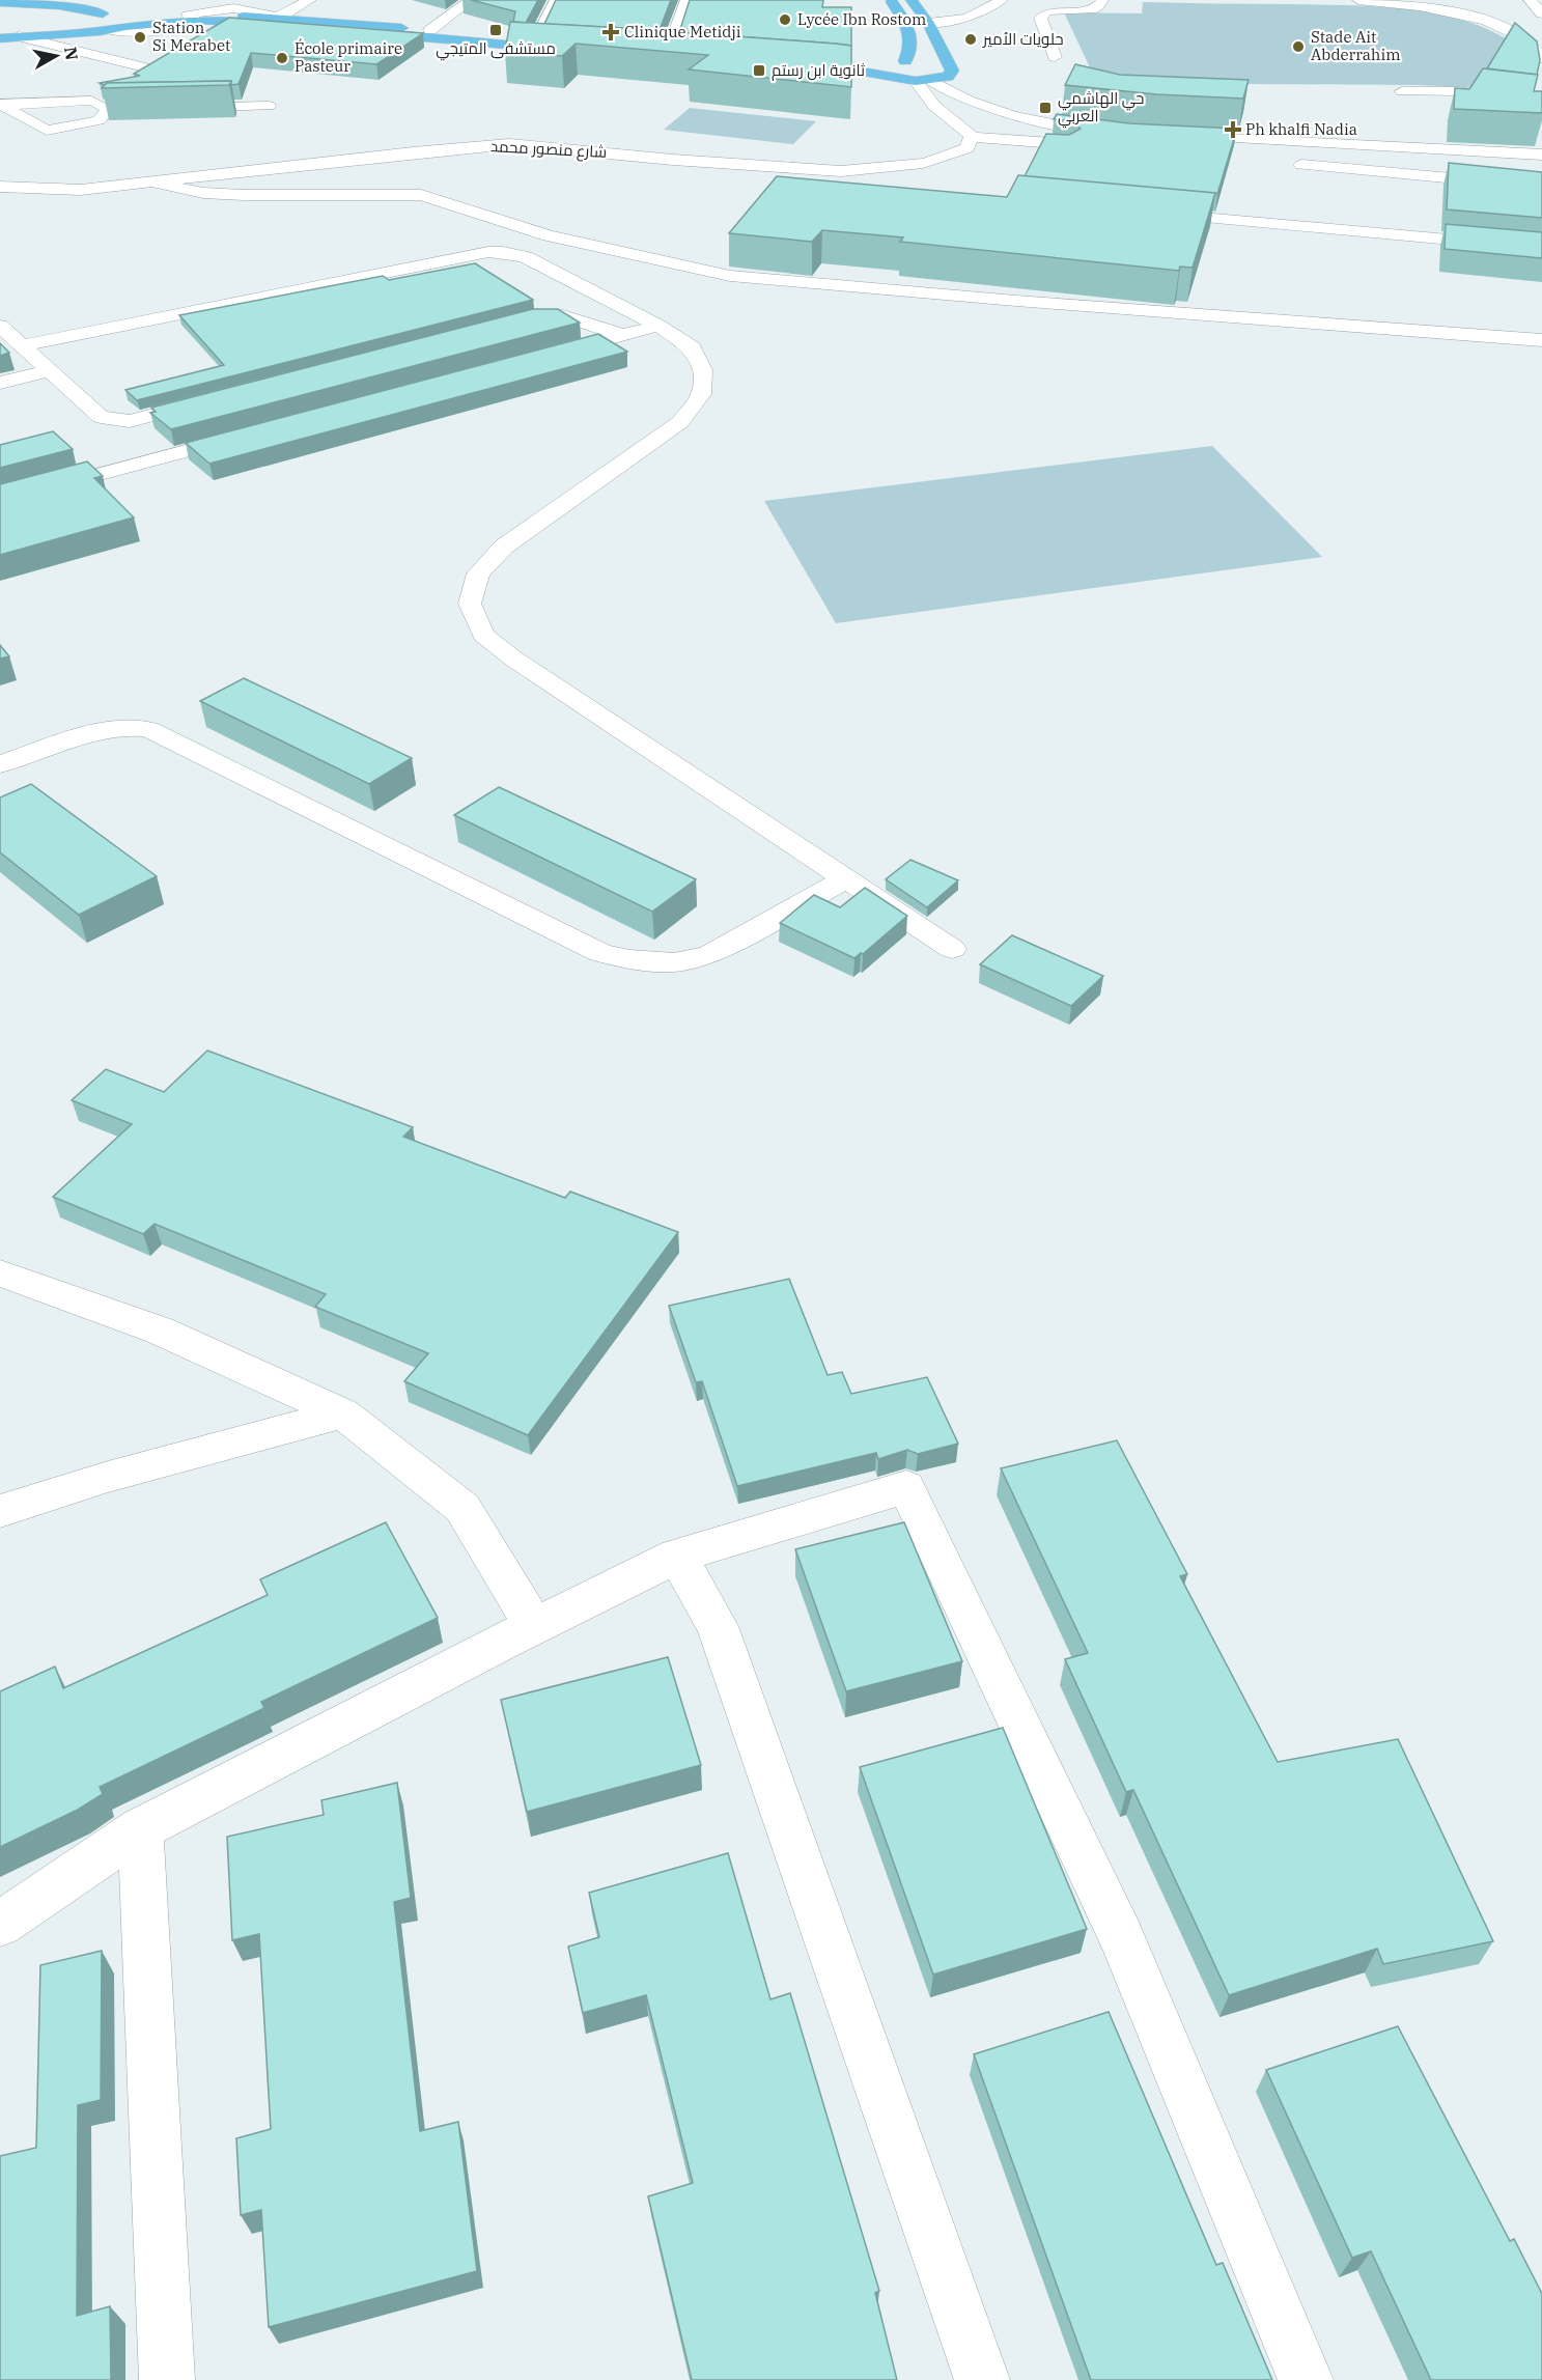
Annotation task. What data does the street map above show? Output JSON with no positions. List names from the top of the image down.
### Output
{
  "streets": {
    "street": ["شارع منصور محمد"]
  },
  "places": {
    "other": [
      "Lycée Ibn Rostom",
      "Station Si Merabet",
      "حلويات الأمير",
      "Stade Ait Abderrahim",
      "École primaire Pasteur"
    ],
    "transit": ["مستشفى المتيجي", "ثانوية ابن رستم", "حي الهاشمي العربي"],
    "health": ["Clinique Metidji", "Ph khalfi Nadia"]
  },
  "north": "right"
}
